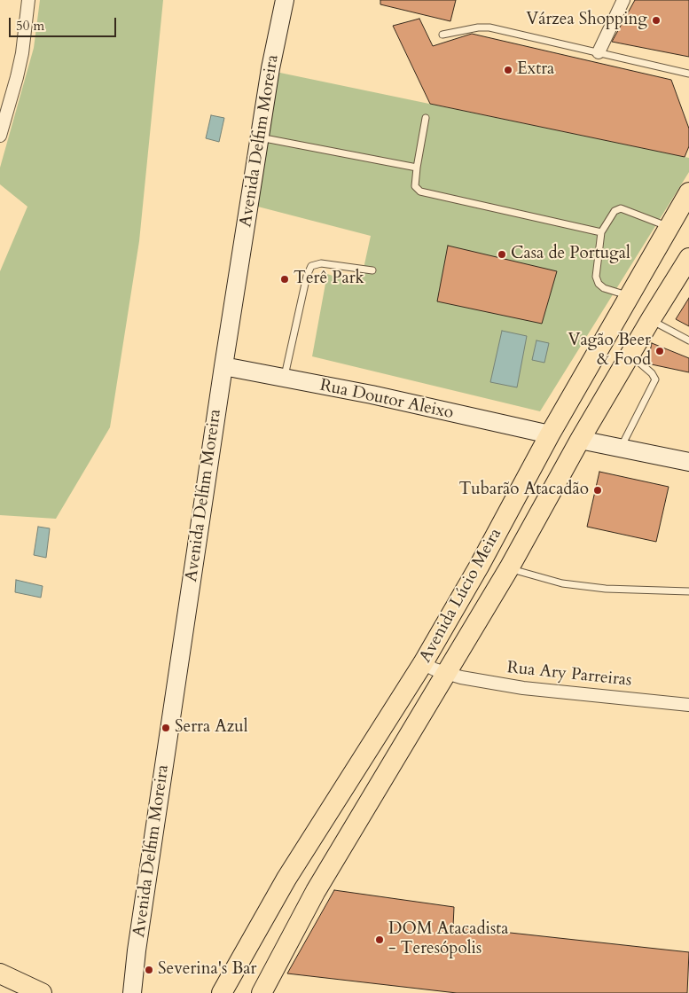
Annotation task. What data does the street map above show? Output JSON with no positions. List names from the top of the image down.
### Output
{
  "streets": {
    "main road": ["Avenida Delfim Moreira", "Rua Doutor Aleixo", "Avenida Lúcio Meira"],
    "street": ["Rua Ary Parreiras"]
  },
  "crossings": [
    ["Avenida Delfim Moreira", "Rua Doutor Aleixo"],
    ["Rua Doutor Aleixo", "Avenida Lúcio Meira"],
    ["Avenida Lúcio Meira", "Rua Ary Parreiras"]
  ],
  "places": [
    "Várzea Shopping",
    "Extra",
    "Casa de Portugal",
    "Terê Park",
    "Vagão Beer & Food",
    "Tubarão Atacadão",
    "Serra Azul",
    "DOM Atacadista - Teresópolis",
    "Severina's Bar"
  ],
  "scale_bar": "50 m"
}
